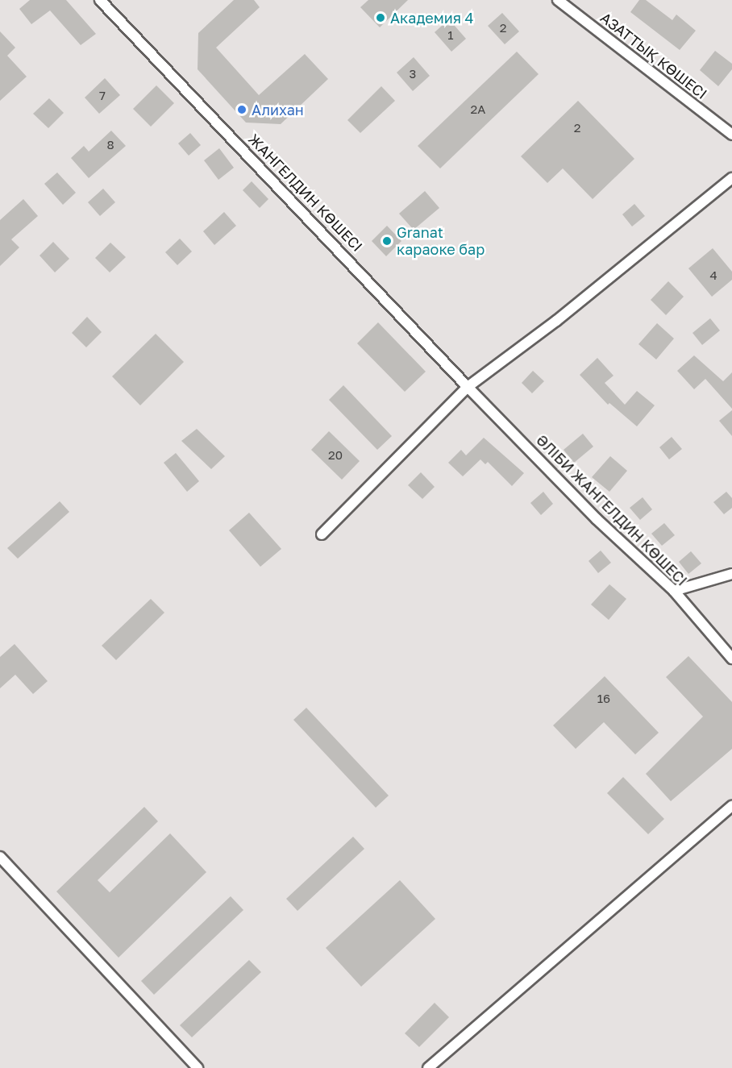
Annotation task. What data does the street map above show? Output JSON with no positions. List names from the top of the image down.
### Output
{
  "streets": {
    "street": ["АЗАТТЫҚ КӨШЕСІ", "ЖАНГЕЛДИН КӨШЕСІ", "ӘЛІБИ ЖАНГЕЛДИН КӨШЕСІ"]
  },
  "crossings": [
    ["ЖАНГЕЛДИН КӨШЕСІ", "ӘЛІБИ ЖАНГЕЛДИН КӨШЕСІ"]
  ],
  "places": ["Академия 4", "Алихан", "Granat караоке бар"],
  "house_numbers": [
    "2",
    "1",
    "3",
    "7",
    "2А",
    "2",
    "8",
    "4",
    "20",
    "16"
  ]
}
